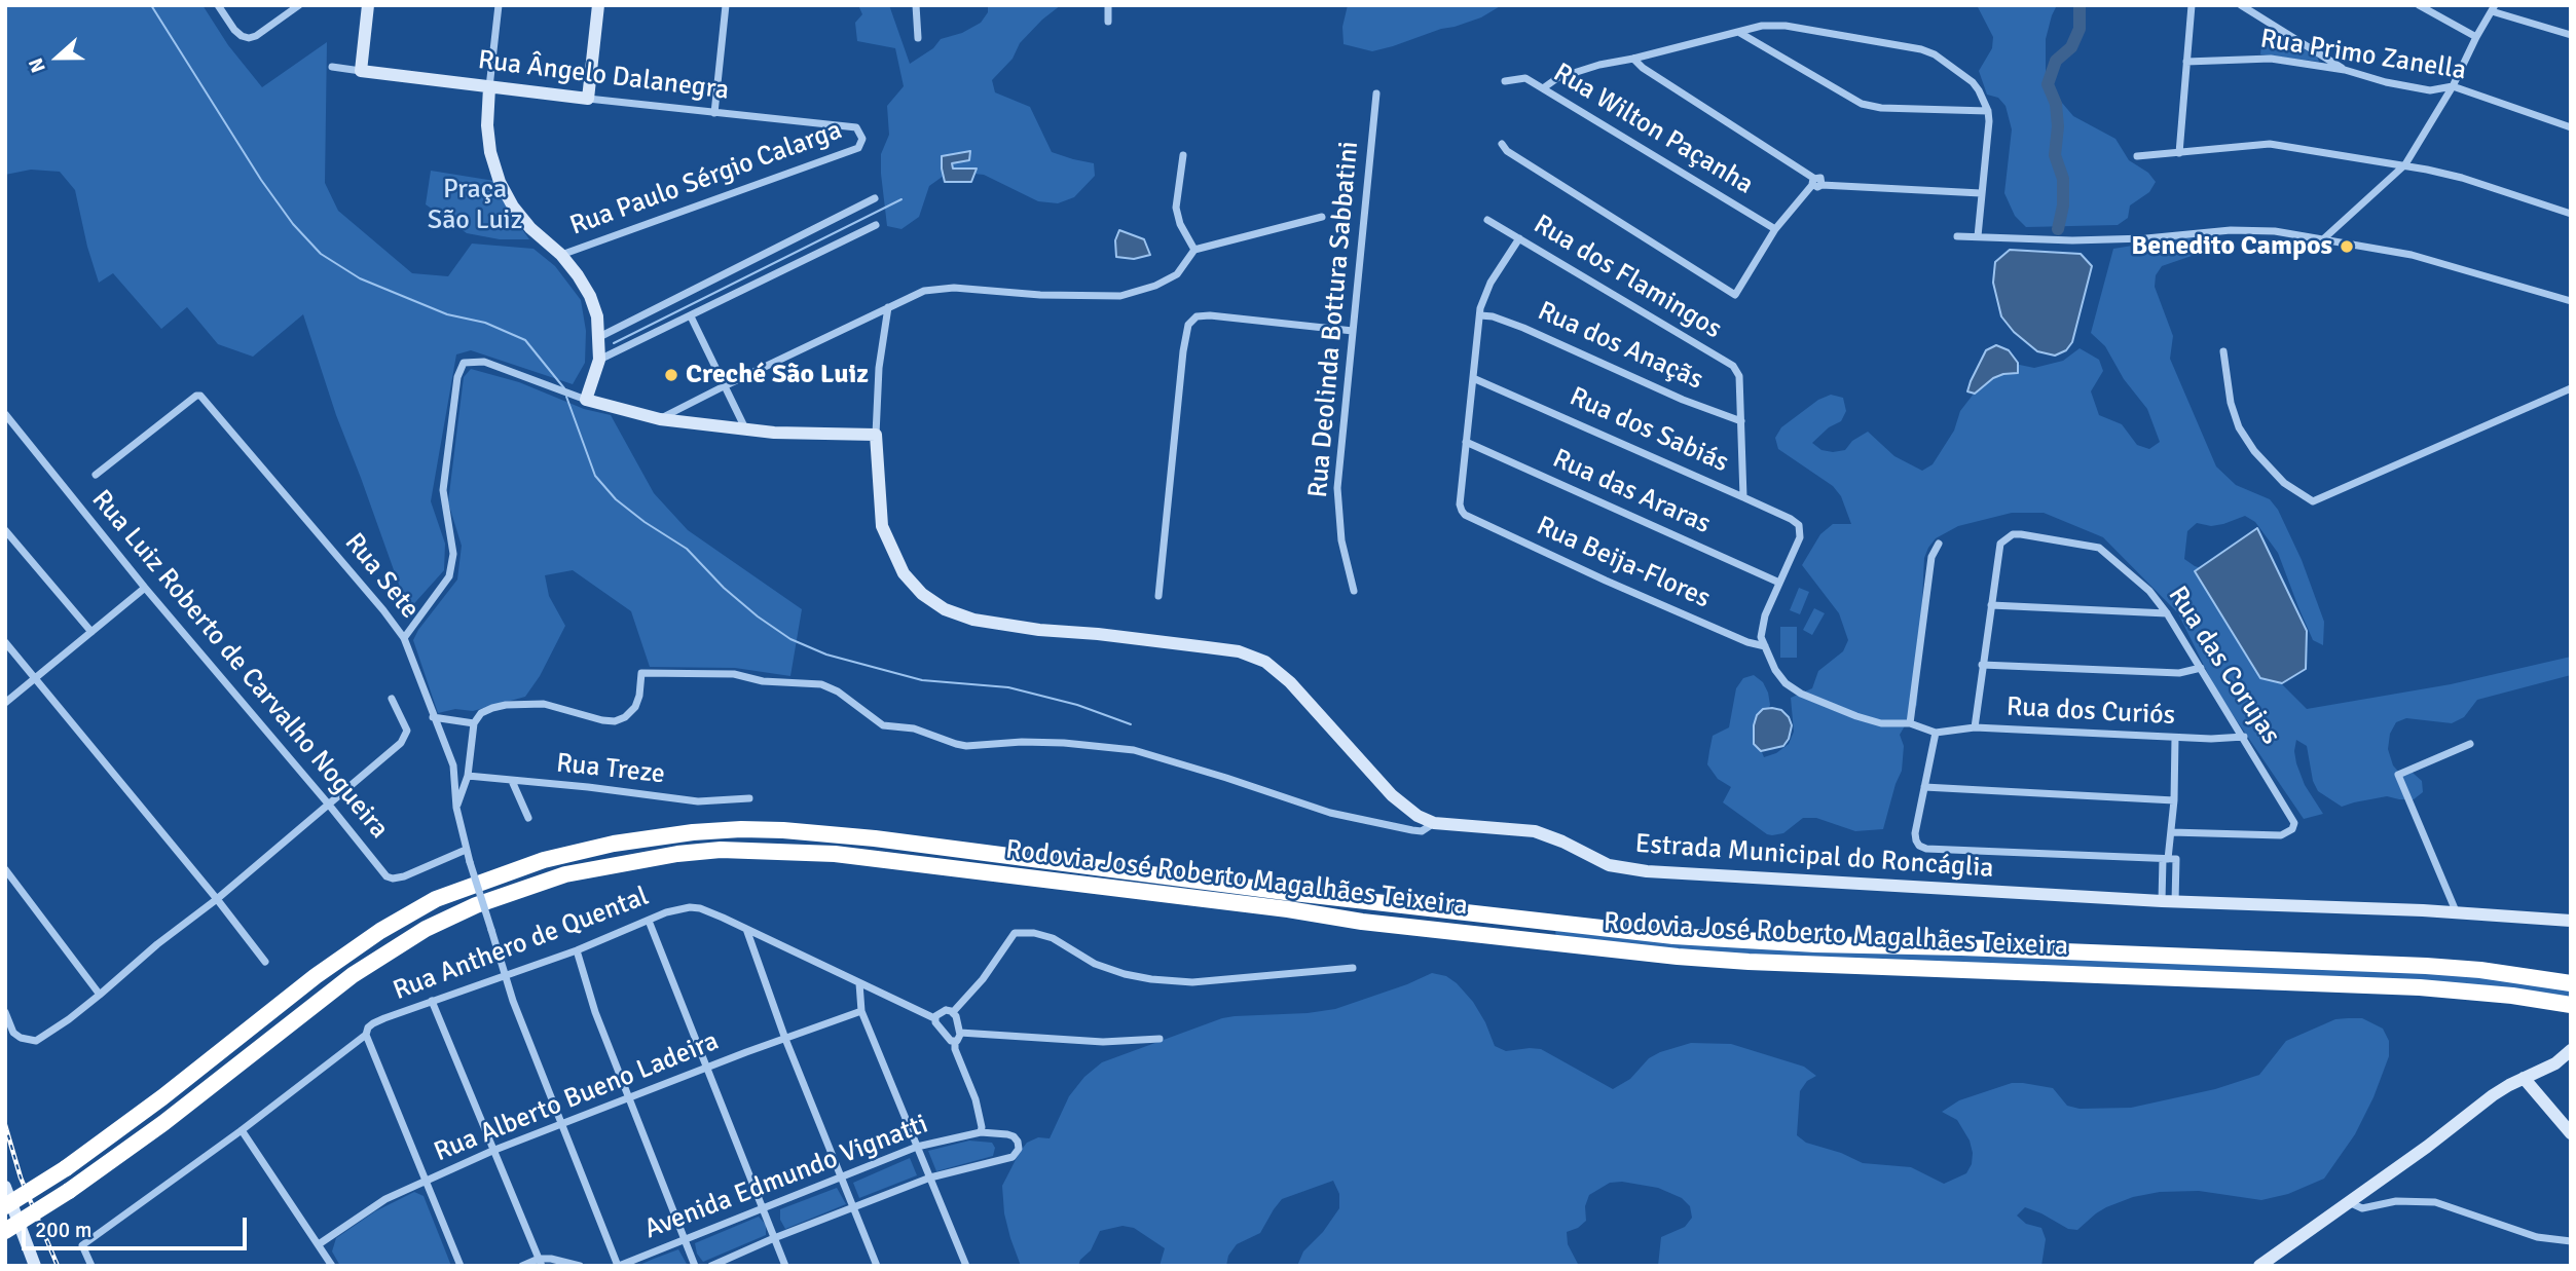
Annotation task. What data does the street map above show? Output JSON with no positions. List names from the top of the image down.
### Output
{
  "streets": {
    "highway": ["Rodovia José Roberto Magalhães Teixeira"],
    "street": [
      "Rua Primo Zanella",
      "Rua Ângelo Dalanegra",
      "Rua Wilton Paçanha",
      "Rua Paulo Sérgio Calarga",
      "Rua dos Flamingos",
      "Rua Deolinda Bottura Sabbatini",
      "Rua dos Anaçãs",
      "Rua dos Sabiás",
      "Rua das Araras",
      "Rua Beija-Flores",
      "Rua Sete",
      "Rua Luiz Roberto de Carvalho Nogueira",
      "Rua das Corujas",
      "Rua dos Curiós",
      "Rua Treze",
      "Estrada Municipal do Roncáglia",
      "Rua Anthero de Quental",
      "Rua Alberto Bueno Ladeira",
      "Avenida Edmundo Vignatti"
    ]
  },
  "crossings": [
    ["Rua Ângelo Dalanegra", "Rua Paulo Sérgio Calarga"],
    ["Rua dos Flamingos", "Rua dos Anaçãs"],
    ["Rua dos Sabiás", "Rua das Araras"],
    ["Rua das Araras", "Rua Beija-Flores"],
    ["Rua Sete", "Rua Luiz Roberto de Carvalho Nogueira"],
    ["Rua Sete", "Rua Anthero de Quental"],
    ["Rua Sete", "Rua Alberto Bueno Ladeira"],
    ["Rua Sete", "Avenida Edmundo Vignatti"],
    ["Rua das Corujas", "Rua dos Curiós"]
  ],
  "parks": ["Praça São Luiz"],
  "places": ["Benedito Campos", "Creché São Luiz"],
  "scale_bar": "200 m",
  "north": "left"
}
